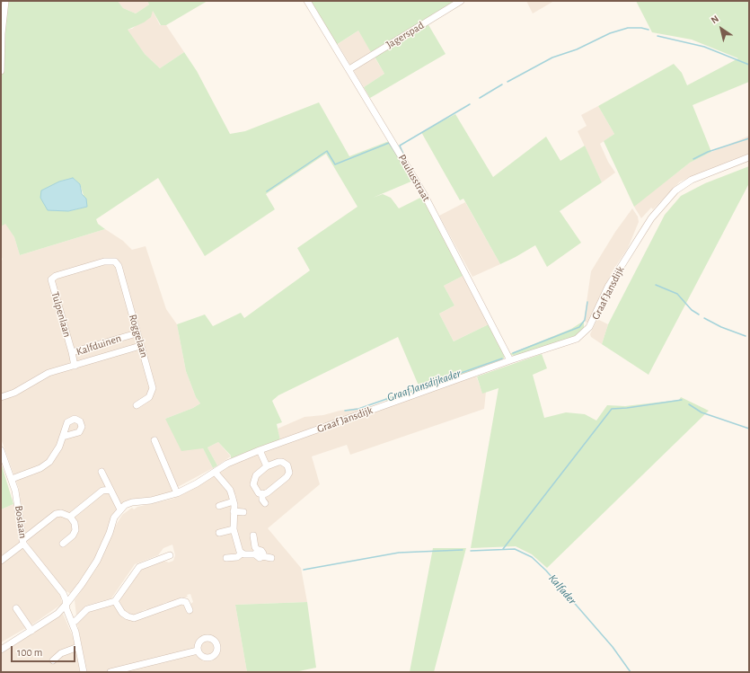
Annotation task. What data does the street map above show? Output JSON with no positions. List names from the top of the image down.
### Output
{
  "streets": {
    "street": [
      "Jagerspad",
      "Paulusstraat",
      "Graaf Jansdijk",
      "Tulpenlaan",
      "Roggelaan",
      "Kalfduinen",
      "Boslaan"
    ]
  },
  "crossings": [
    ["Jagerspad", "Paulusstraat"],
    ["Paulusstraat", "Graaf Jansdijk"],
    ["Tulpenlaan", "Roggelaan"],
    ["Tulpenlaan", "Kalfduinen"],
    ["Roggelaan", "Kalfduinen"]
  ],
  "water": ["Graaf Jansdijkader", "Kalfader"],
  "scale_bar": "100 m",
  "north": "top left"
}
